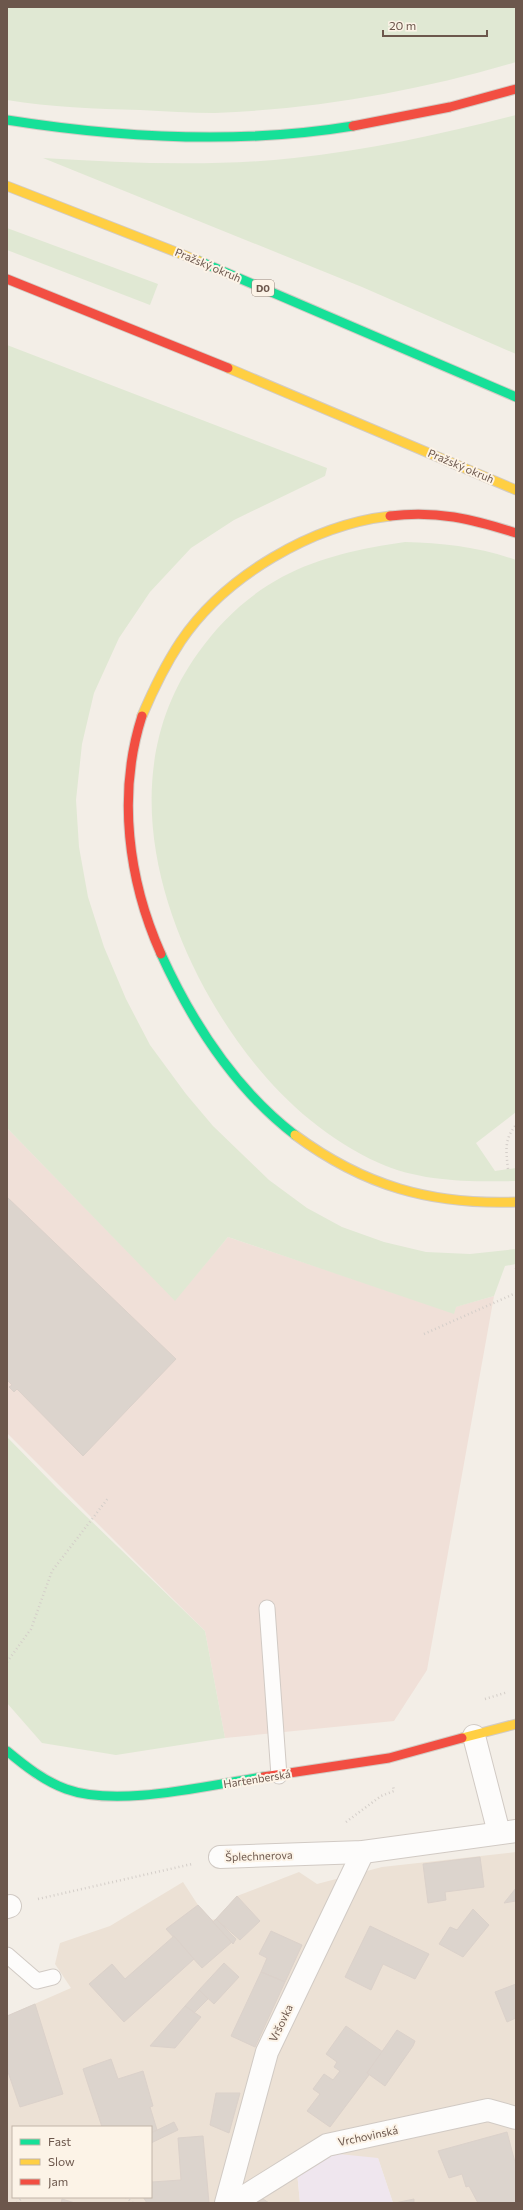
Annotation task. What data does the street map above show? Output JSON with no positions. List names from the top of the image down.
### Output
{
  "streets": {
    "main road": ["Pražský okruh", "D0", "Hartenberská"],
    "street": ["Šplechnerova", "Vršovka", "Vrchovinská"]
  },
  "crossings": [
    ["Šplechnerova", "Vršovka"]
  ],
  "legend": ["Fast", "Slow", "Jam"],
  "scale_bar": "20 m"
}
